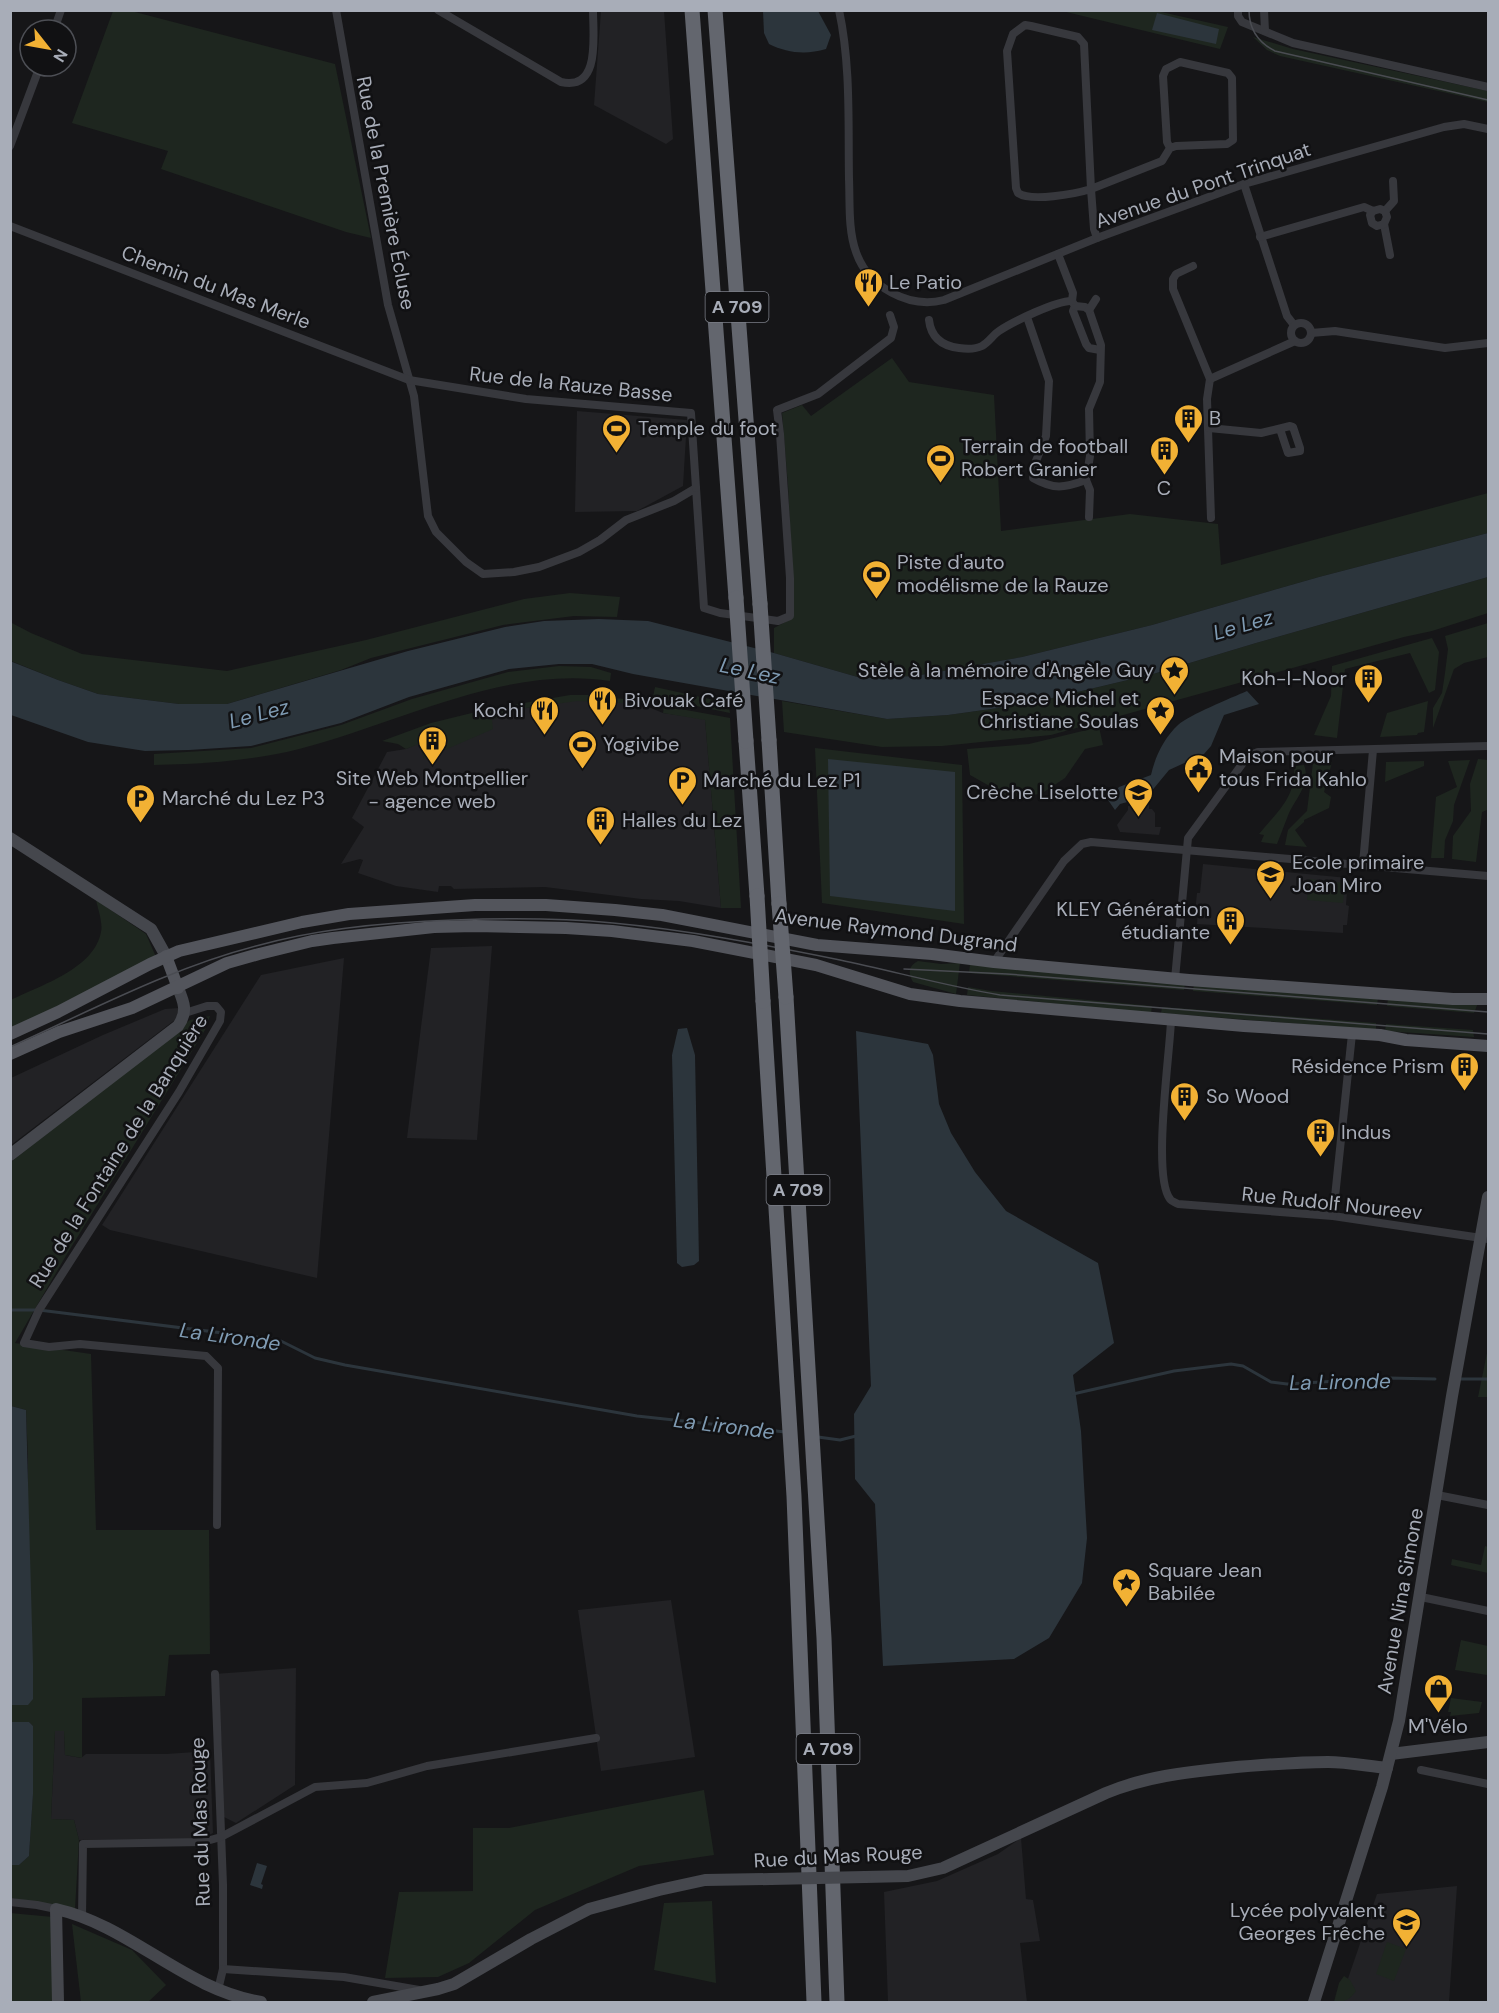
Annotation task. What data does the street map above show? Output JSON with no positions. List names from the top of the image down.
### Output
{
  "streets": {
    "highway": ["A 709"],
    "main road": ["Avenue Raymond Dugrand"],
    "street": [
      "Avenue du Pont Trinquat",
      "Rue de la Première Écluse",
      "Chemin du Mas Merle",
      "Rue de la Rauze Basse",
      "Rue de la Fontaine de la Banquière",
      "Rue Rudolf Noureev",
      "Avenue Nina Simone",
      "Rue du Mas Rouge"
    ]
  },
  "crossings": [
    ["Rue de la Première Écluse", "Chemin du Mas Merle"],
    ["Rue de la Première Écluse", "Rue de la Rauze Basse"],
    ["Chemin du Mas Merle", "Rue de la Rauze Basse"],
    ["Avenue Raymond Dugrand", "Rue Rudolf Noureev"],
    ["Rue Rudolf Noureev", "Avenue Nina Simone"],
    ["Avenue Nina Simone", "Rue du Mas Rouge"]
  ],
  "water": ["Le Lez", "La Lironde"],
  "places": {
    "restaurant": ["Le Patio", "Bivouak Café", "Kochi"],
    "building": [
      "B",
      "C",
      "Koh-I-Noor",
      "Site Web Montpellier - agence web",
      "Halles du Lez",
      "KLEY Génération étudiante",
      "Résidence Prism",
      "So Wood",
      "Indus"
    ],
    "sports": [
      "Temple du foot",
      "Terrain de football Robert Granier",
      "Piste d'auto modélisme de la Rauze",
      "Yogivibe"
    ],
    "place": ["Stèle à la mémoire d'Angèle Guy", "Espace Michel et Christiane Soulas", "Square Jean Babilée"],
    "public building": ["Maison pour tous Frida Kahlo"],
    "parking": ["Marché du Lez P1", "Marché du Lez P3"],
    "school or university": ["Crèche Liselotte", "Ecole primaire Joan Miro", "Lycée polyvalent Georges Frêche"],
    "shop": ["M'Vélo"]
  },
  "north": "bottom right"
}
